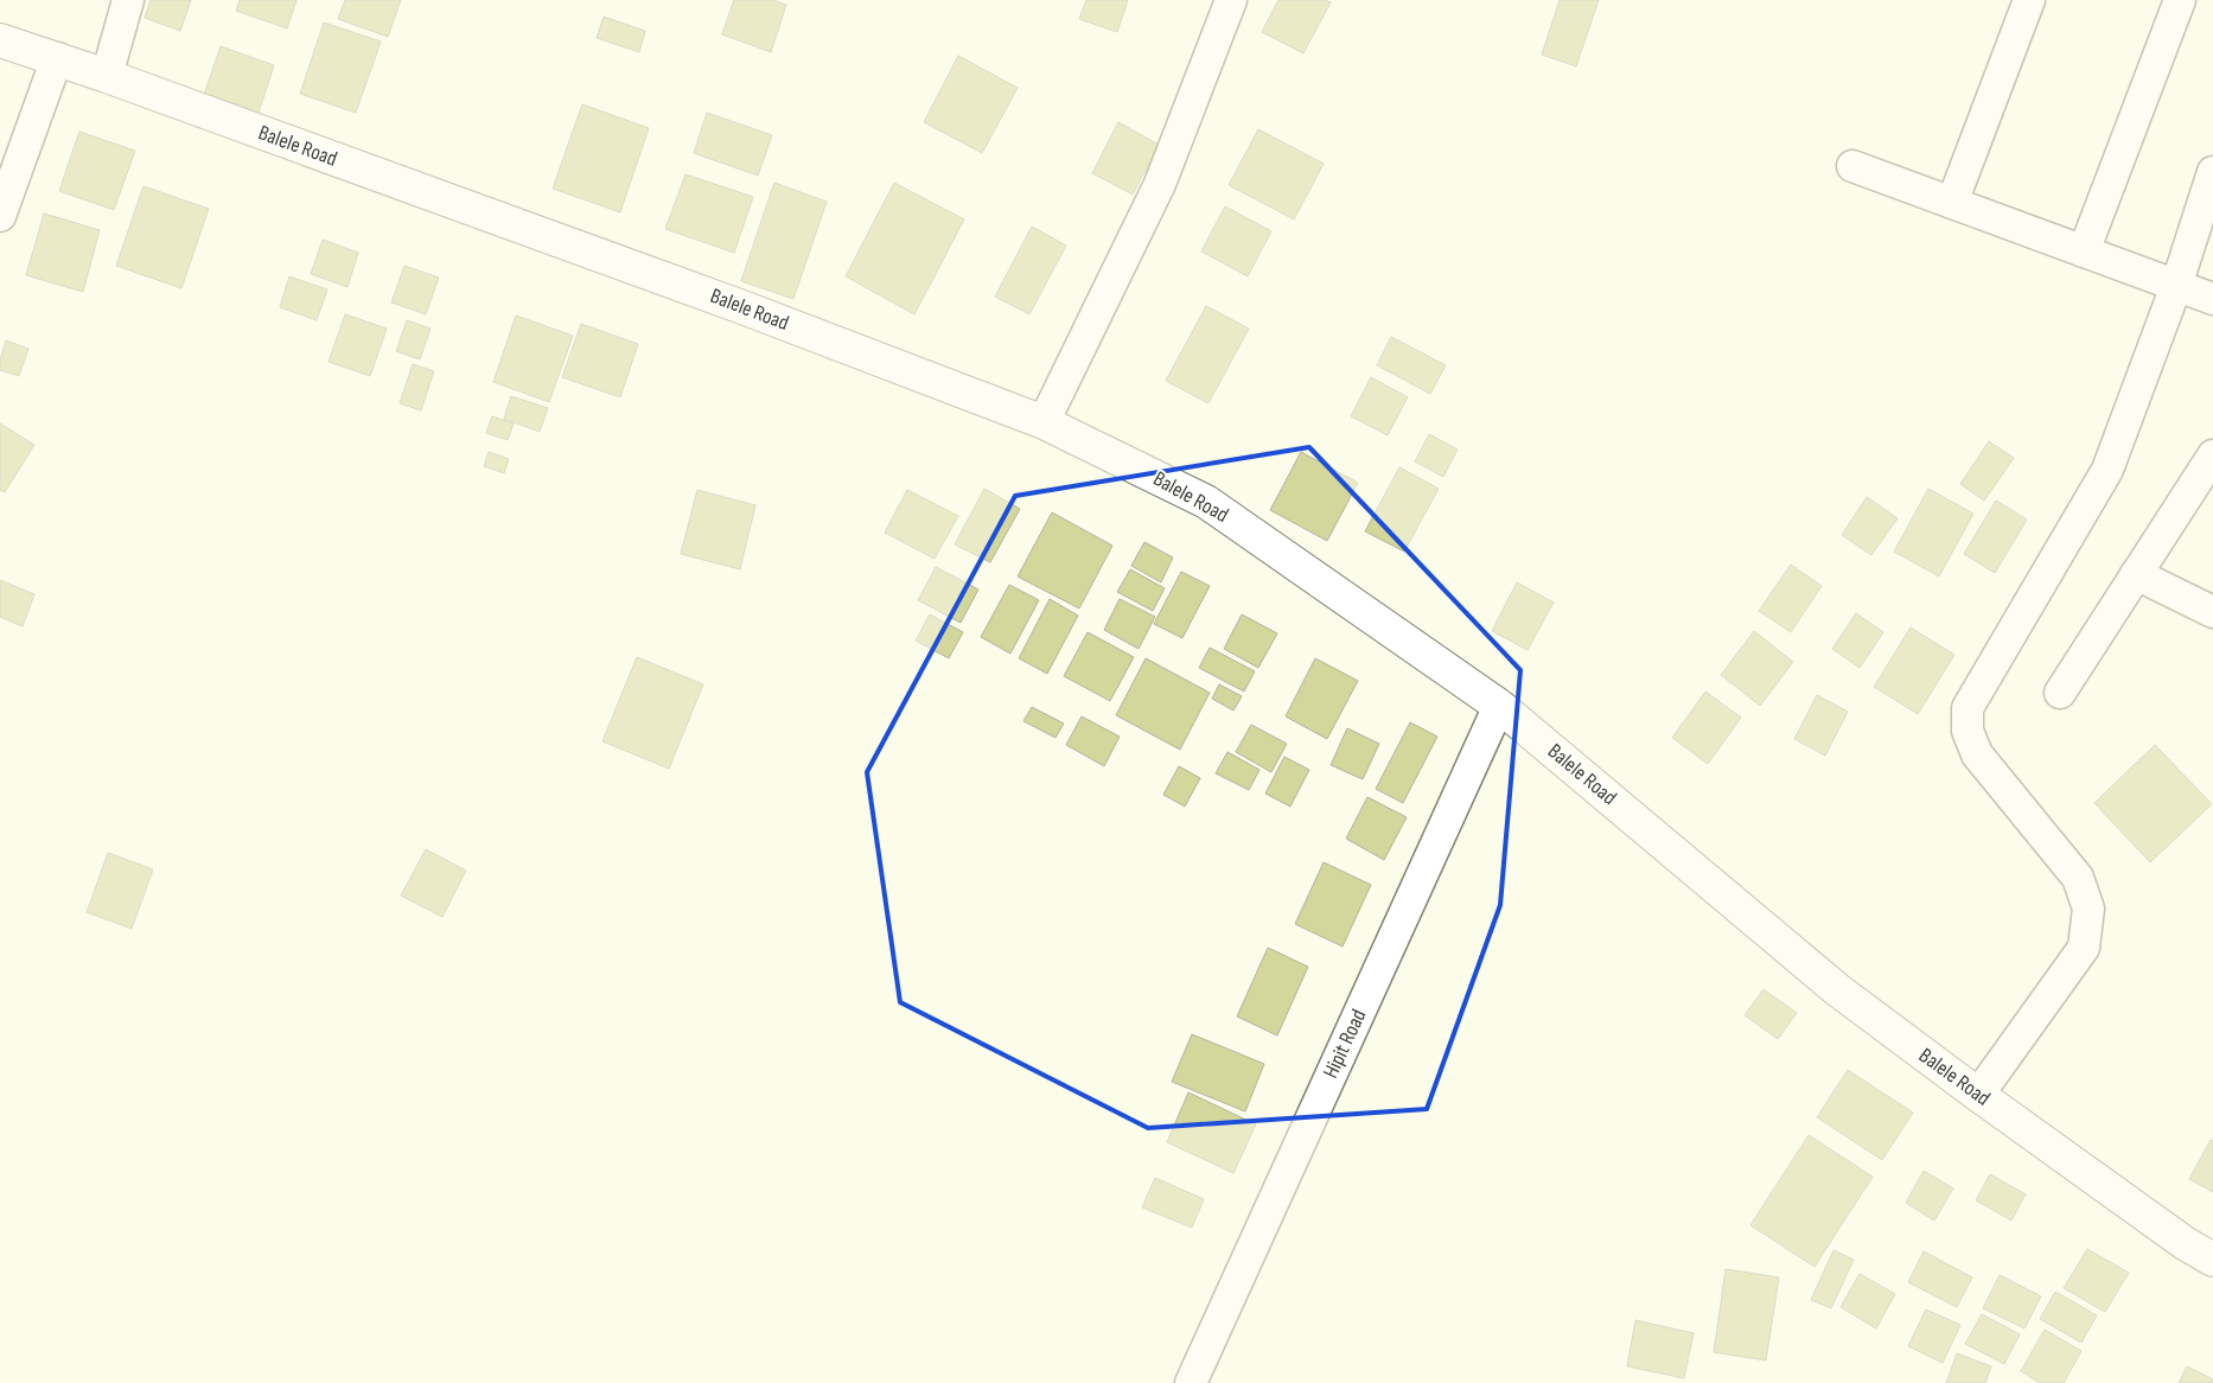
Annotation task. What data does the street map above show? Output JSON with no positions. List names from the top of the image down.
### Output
{
  "streets": {
    "street": ["Balele Road", "Hipit Road"]
  },
  "crossings": [
    ["Balele Road", "Hipit Road"]
  ]
}
